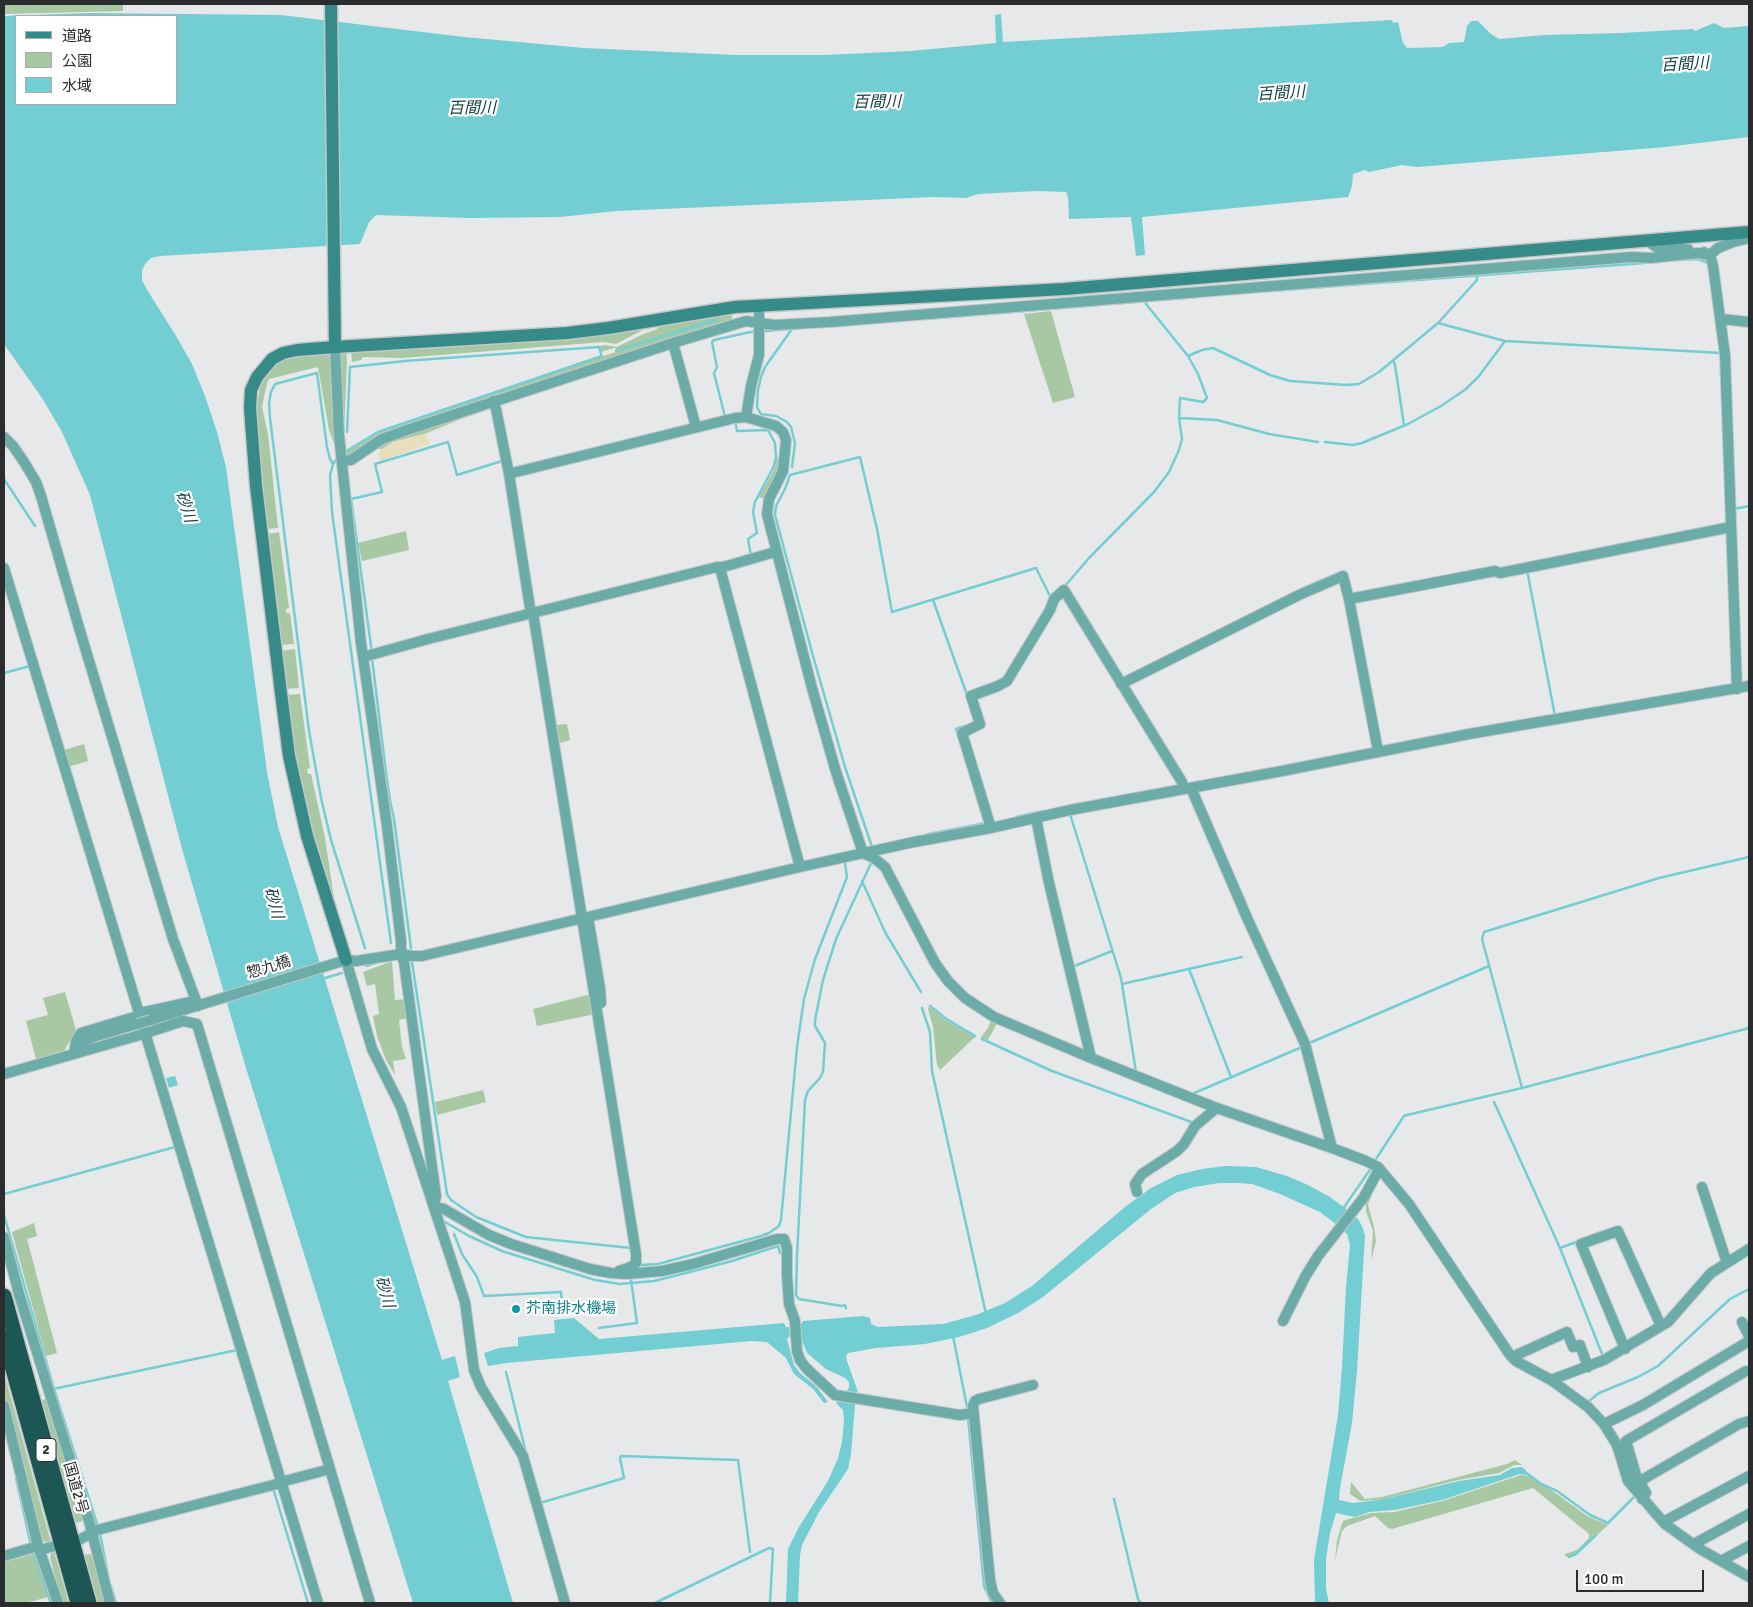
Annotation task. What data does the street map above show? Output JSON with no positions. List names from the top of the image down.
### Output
{
  "streets": {
    "highway": ["2", "国道2号"],
    "street": ["惣九橋"]
  },
  "water": ["百間川", "砂川"],
  "places": ["芥南排水機場"],
  "legend": ["道路", "公園", "水域"],
  "scale_bar": "100 m"
}
